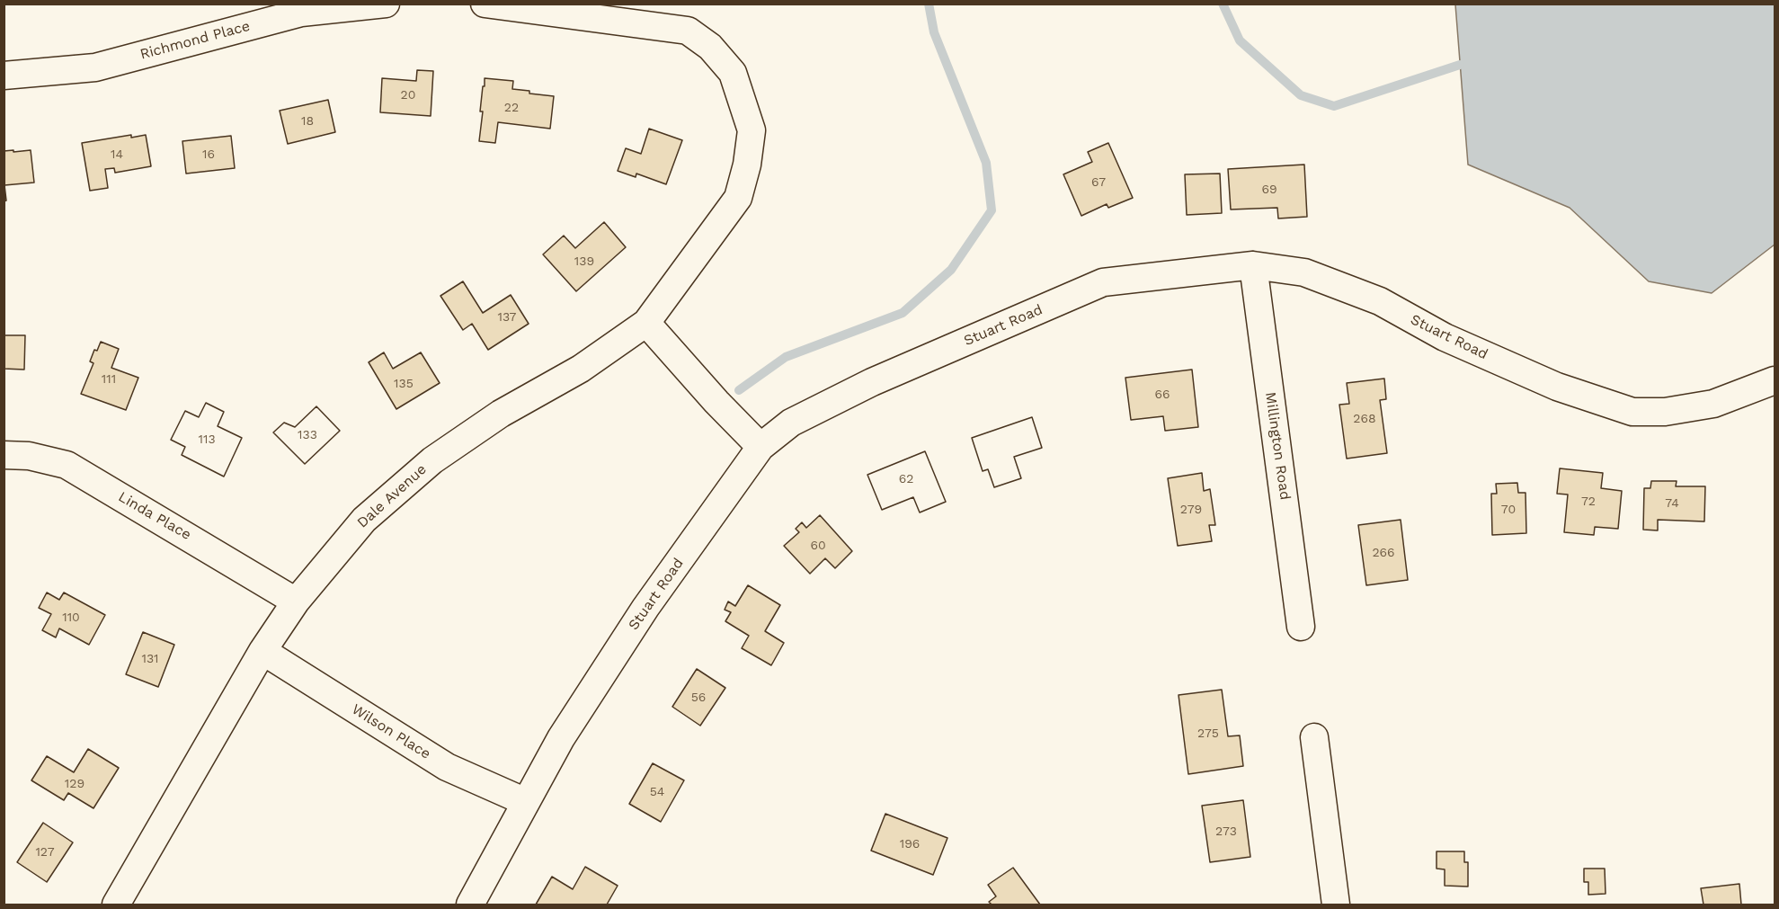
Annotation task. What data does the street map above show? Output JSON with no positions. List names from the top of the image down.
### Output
{
  "streets": {
    "street": [
      "Richmond Place",
      "Stuart Road",
      "Millington Road",
      "Dale Avenue",
      "Linda Place",
      "Wilson Place"
    ]
  },
  "crossings": [
    ["Stuart Road", "Millington Road"],
    ["Stuart Road", "Wilson Place"],
    ["Dale Avenue", "Linda Place"],
    ["Dale Avenue", "Wilson Place"]
  ],
  "house_numbers": [
    "20",
    "22",
    "18",
    "14",
    "16",
    "67",
    "69",
    "139",
    "137",
    "111",
    "135",
    "66",
    "268",
    "133",
    "113",
    "62",
    "72",
    "74",
    "279",
    "70",
    "60",
    "266",
    "110",
    "131",
    "56",
    "275",
    "129",
    "54",
    "273",
    "196",
    "127"
  ]
}
